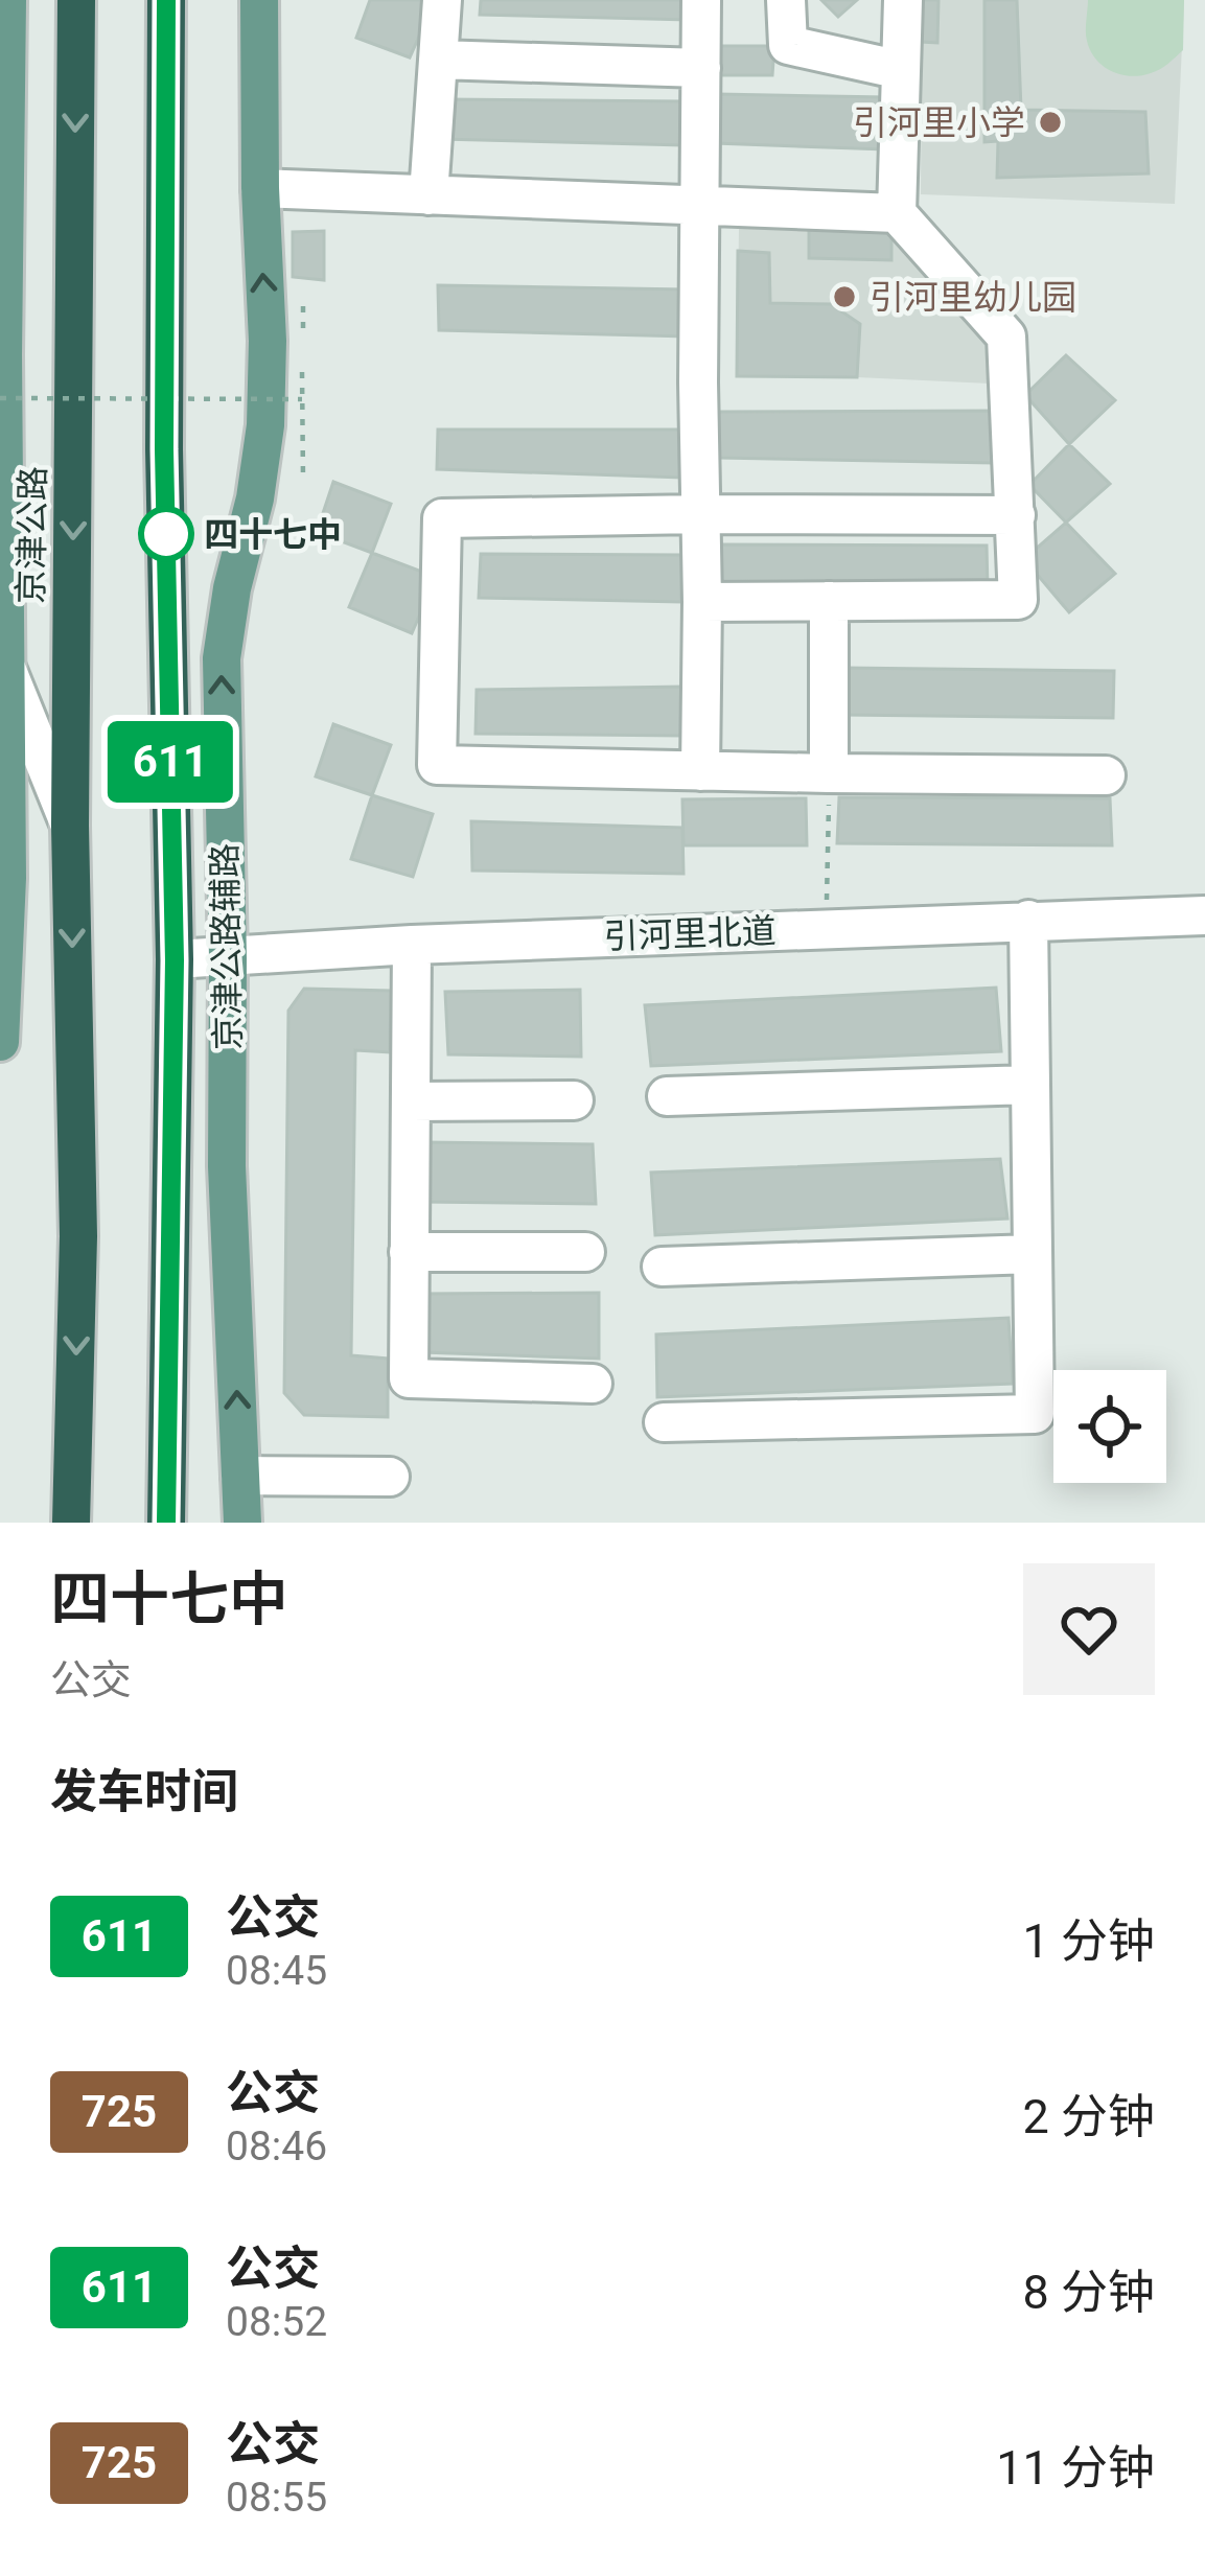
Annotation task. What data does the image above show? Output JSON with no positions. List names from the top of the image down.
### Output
{
  "streets": {
    "highway": ["京津公路"],
    "main road": ["京津公路辅路"],
    "street": ["引河里北道"]
  },
  "crossings": [
    ["引河里北道", "京津公路辅路"]
  ],
  "places": ["引河里小学", "引河里幼儿园", "四十七中"],
  "lines": ["bus line 611"],
  "page": {
    "on_map": "611",
    "heading": [
      ["四十七中", "公交"],
      "发车时间"
    ],
    "list": [
      {
        "mark": "611",
        "name": "公交",
        "note": "08:45",
        "value": "1 分钟"
      },
      {
        "mark": "725",
        "name": "公交",
        "note": "08:46",
        "value": "2 分钟"
      },
      {
        "mark": "611",
        "name": "公交",
        "note": "08:52",
        "value": "8 分钟"
      },
      {
        "mark": "725",
        "name": "公交",
        "note": "08:55",
        "value": "11 分钟"
      }
    ]
  }
}
